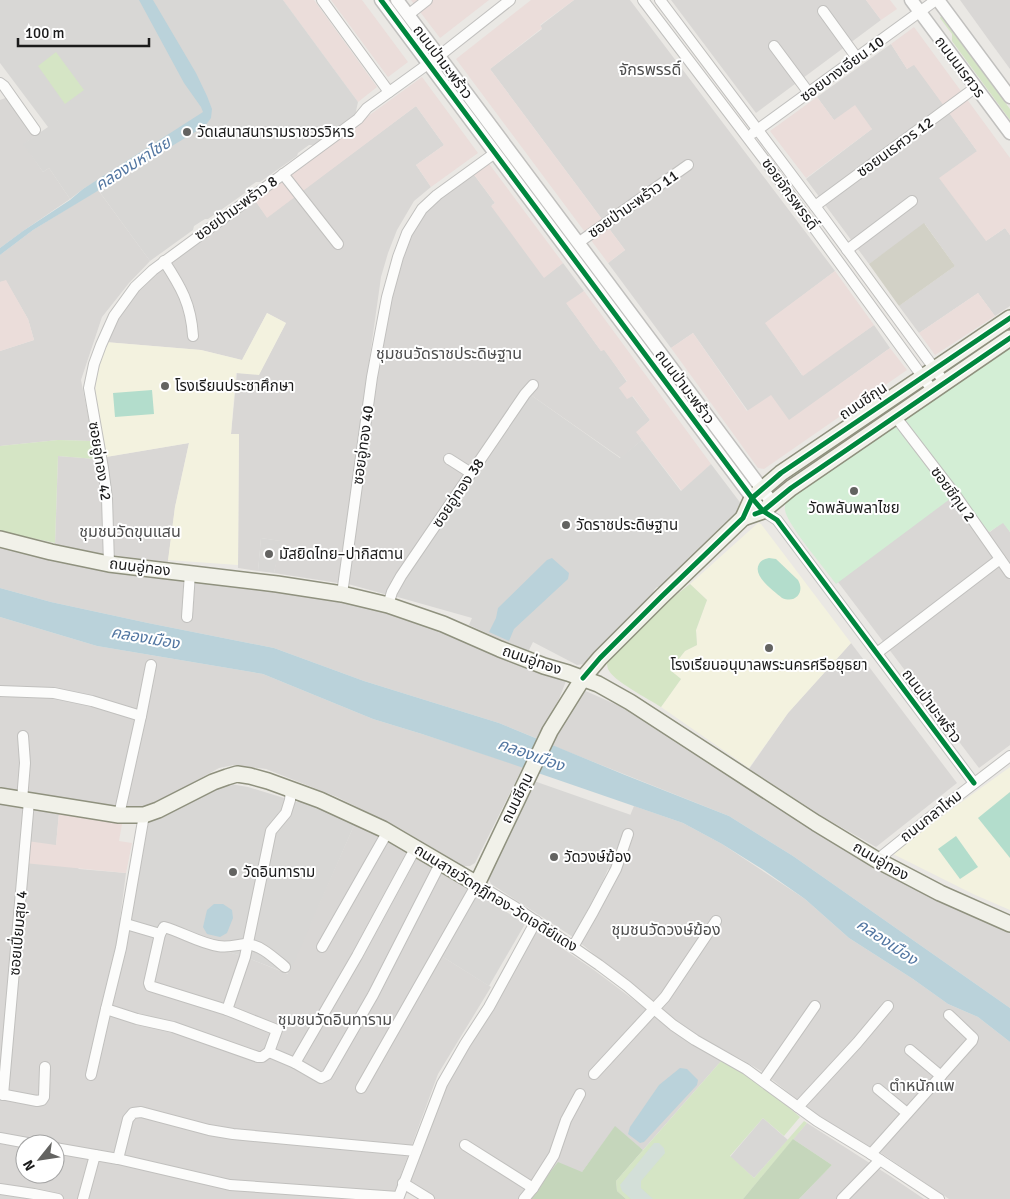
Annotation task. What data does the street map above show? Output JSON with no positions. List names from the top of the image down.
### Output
{
  "streets": {
    "main road": ["ถนนชีกุน", "ถนนอู่ทอง", "ถนนสายวัดกุฎีทอง-วัดเจดีย์แดง"],
    "street": [
      "ถนนป่ามะพร้าว",
      "ถนนนเรศวร",
      "ซอยบางเอียน 10",
      "ซอยนเรศวร 12",
      "ซอยจักรพรรดิ์",
      "ซอยป่ามะพร้าว 11",
      "ซอยป่ามะพร้าว 8",
      "ซอยอู่ทอง 40",
      "ซอยอู่ทอง 42",
      "ซอยอู่ทอง 38",
      "ซอยชีกุน 2",
      "ถนนกลาโหม",
      "ซอยเปี่ยมสุข 4"
    ]
  },
  "crossings": [
    ["ถนนป่ามะพร้าว", "ซอยป่ามะพร้าว 11"],
    ["ถนนป่ามะพร้าว", "ซอยป่ามะพร้าว 8"],
    ["ถนนป่ามะพร้าว", "ถนนชีกุน"],
    ["ถนนป่ามะพร้าว", "ซอยอู่ทอง 40"],
    ["ถนนป่ามะพร้าว", "ถนนกลาโหม"],
    ["ถนนนเรศวร", "ซอยบางเอียน 10"],
    ["ถนนนเรศวร", "ซอยนเรศวร 12"],
    ["ซอยบางเอียน 10", "ซอยจักรพรรดิ์"],
    ["ซอยนเรศวร 12", "ซอยจักรพรรดิ์"],
    ["ซอยจักรพรรดิ์", "ถนนชีกุน"],
    ["ซอยป่ามะพร้าว 8", "ซอยอู่ทอง 42"],
    ["ถนนชีกุน", "ซอยชีกุน 2"],
    ["ถนนชีกุน", "ถนนอู่ทอง"],
    ["ถนนชีกุน", "ถนนสายวัดกุฎีทอง-วัดเจดีย์แดง"],
    ["ซอยอู่ทอง 40", "ถนนอู่ทอง"],
    ["ซอยอู่ทอง 42", "ถนนอู่ทอง"],
    ["ซอยอู่ทอง 38", "ถนนอู่ทอง"],
    ["ถนนอู่ทอง", "ถนนกลาโหม"],
    ["ถนนสายวัดกุฎีทอง-วัดเจดีย์แดง", "ซอยเปี่ยมสุข 4"]
  ],
  "districts": [
    "จักรพรรดิ์",
    "ชุมชนวัดราชประดิษฐาน",
    "ชุมชนวัดขุนแสน",
    "ชุมชนวัดวงษ์ฆ้อง",
    "ชุมชนวัดอินทาราม",
    "ตำหนักแพ"
  ],
  "water": ["คลองมหาไชย", "คลองเมือง"],
  "places": [
    "วัดเสนาสนารามราชวรวิหาร",
    "โรงเรียนประชาศึกษา",
    "วัดพลับพลาไชย",
    "วัดราชประดิษฐาน",
    "มัสยิดไทย–ปากิสตาน",
    "โรงเรียนอนุบาลพระนครศรีอยุธยา",
    "วัดวงษ์ฆ้อง",
    "วัดอินทาราม"
  ],
  "scale_bar": "100 m",
  "north": "bottom left"
}
